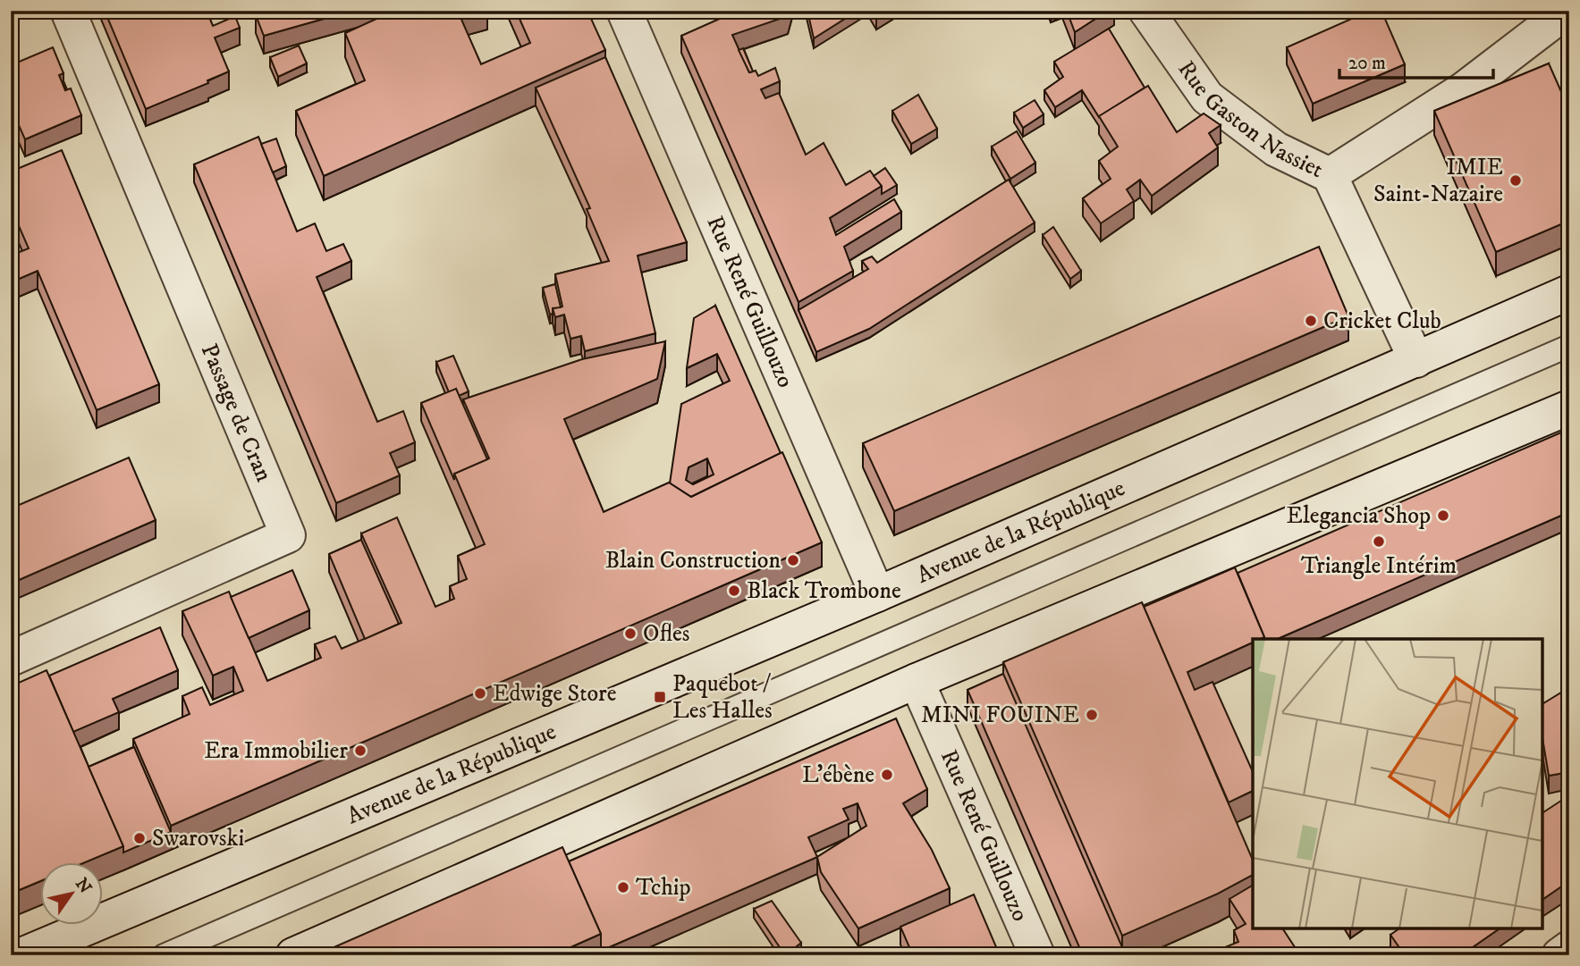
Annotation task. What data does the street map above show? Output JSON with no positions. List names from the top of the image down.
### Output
{
  "streets": {
    "street": [
      "Rue Gaston Nassiet",
      "Rue René Guillouzo",
      "Passage de Cran",
      "Avenue de la République"
    ]
  },
  "crossings": [
    ["Rue Gaston Nassiet", "Avenue de la République"],
    ["Rue René Guillouzo", "Avenue de la République"]
  ],
  "places": {
    "other": [
      "IMIE Saint-Nazaire",
      "Cricket Club",
      "Elegancia Shop",
      "Triangle Intérim",
      "Blain Construction",
      "Black Trombone",
      "Ofles",
      "Edwige Store",
      "MINI FOUINE",
      "Era Immobilier",
      "L'ébène",
      "Swarovski",
      "Tchip"
    ],
    "transit": ["Paquebot / Les Halles"]
  },
  "scale_bar": "20 m",
  "north": "top right"
}
